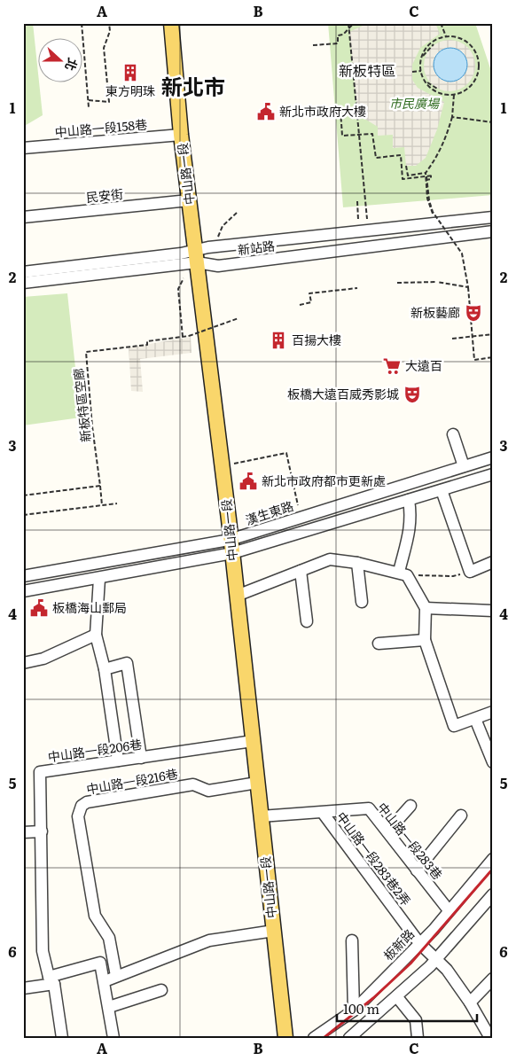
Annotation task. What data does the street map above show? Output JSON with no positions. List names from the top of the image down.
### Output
{
  "streets": {
    "main road": ["中山路一段"],
    "street": [
      "中山路一段158巷",
      "民安街",
      "新站路",
      "漢生東路",
      "中山路一段206巷",
      "中山路一段216巷",
      "中山路一段283巷",
      "中山路一段283巷2弄",
      "板新路"
    ],
    "path": ["新板特區空廊"]
  },
  "crossings": [
    ["中山路一段158巷", "中山路一段"],
    ["中山路一段", "民安街"],
    ["中山路一段", "新站路"],
    ["中山路一段", "漢生東路"],
    ["中山路一段", "中山路一段206巷"],
    ["中山路一段", "中山路一段216巷"],
    ["中山路一段", "中山路一段283巷"],
    ["中山路一段283巷", "中山路一段283巷2弄"],
    ["中山路一段283巷", "板新路"],
    ["中山路一段283巷2弄", "板新路"]
  ],
  "districts": ["新板特區", "新北市"],
  "parks": ["市民廣場"],
  "places": {
    "building": ["東方明珠", "百揚大樓"],
    "public building": ["新北市政府大樓", "新北市政府都市更新處", "板橋海山郵局"],
    "theatre": ["新板藝廊", "板橋大遠百威秀影城"],
    "supermarket": ["大遠百"]
  },
  "scale_bar": "100 m",
  "north": "right",
  "grid": {
    "columns": ["A", "B", "C"],
    "rows": [
      "1",
      "2",
      "3",
      "4",
      "5",
      "6"
    ]
  }
}
